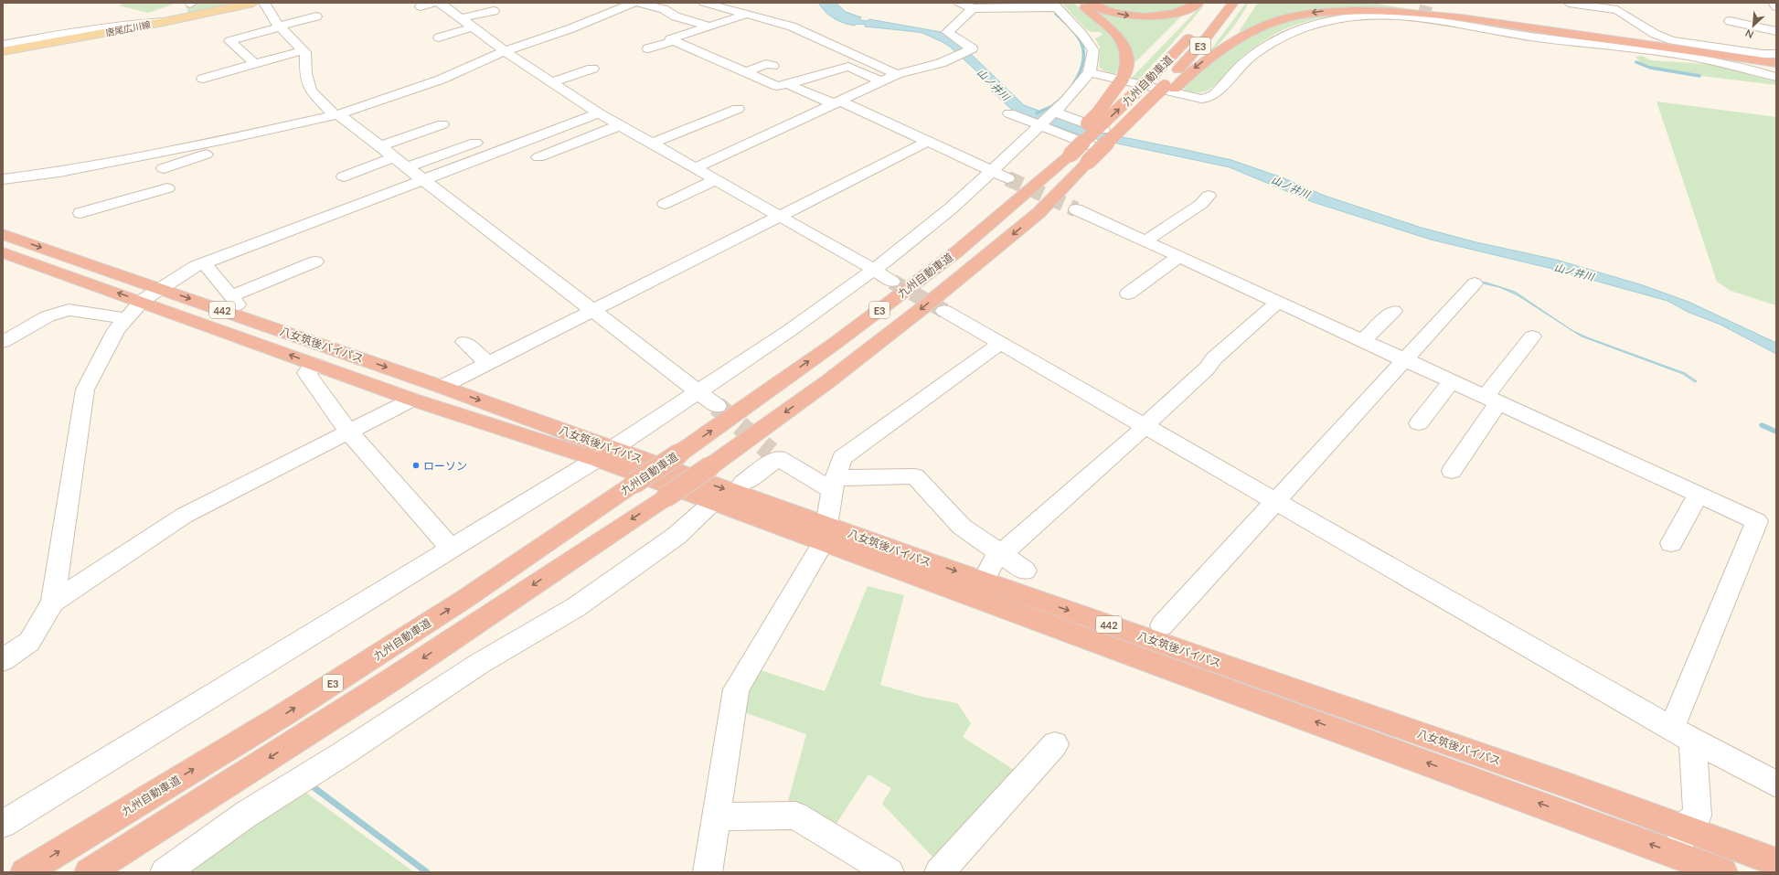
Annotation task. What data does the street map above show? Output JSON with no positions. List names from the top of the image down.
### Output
{
  "streets": {
    "highway": [
      "E3",
      "九州自動車道",
      "442",
      "八女筑後バイパス"
    ],
    "main road": ["唐尾広川線"]
  },
  "water": ["山ノ井川"],
  "places": ["ローソン"],
  "north": "bottom left"
}
